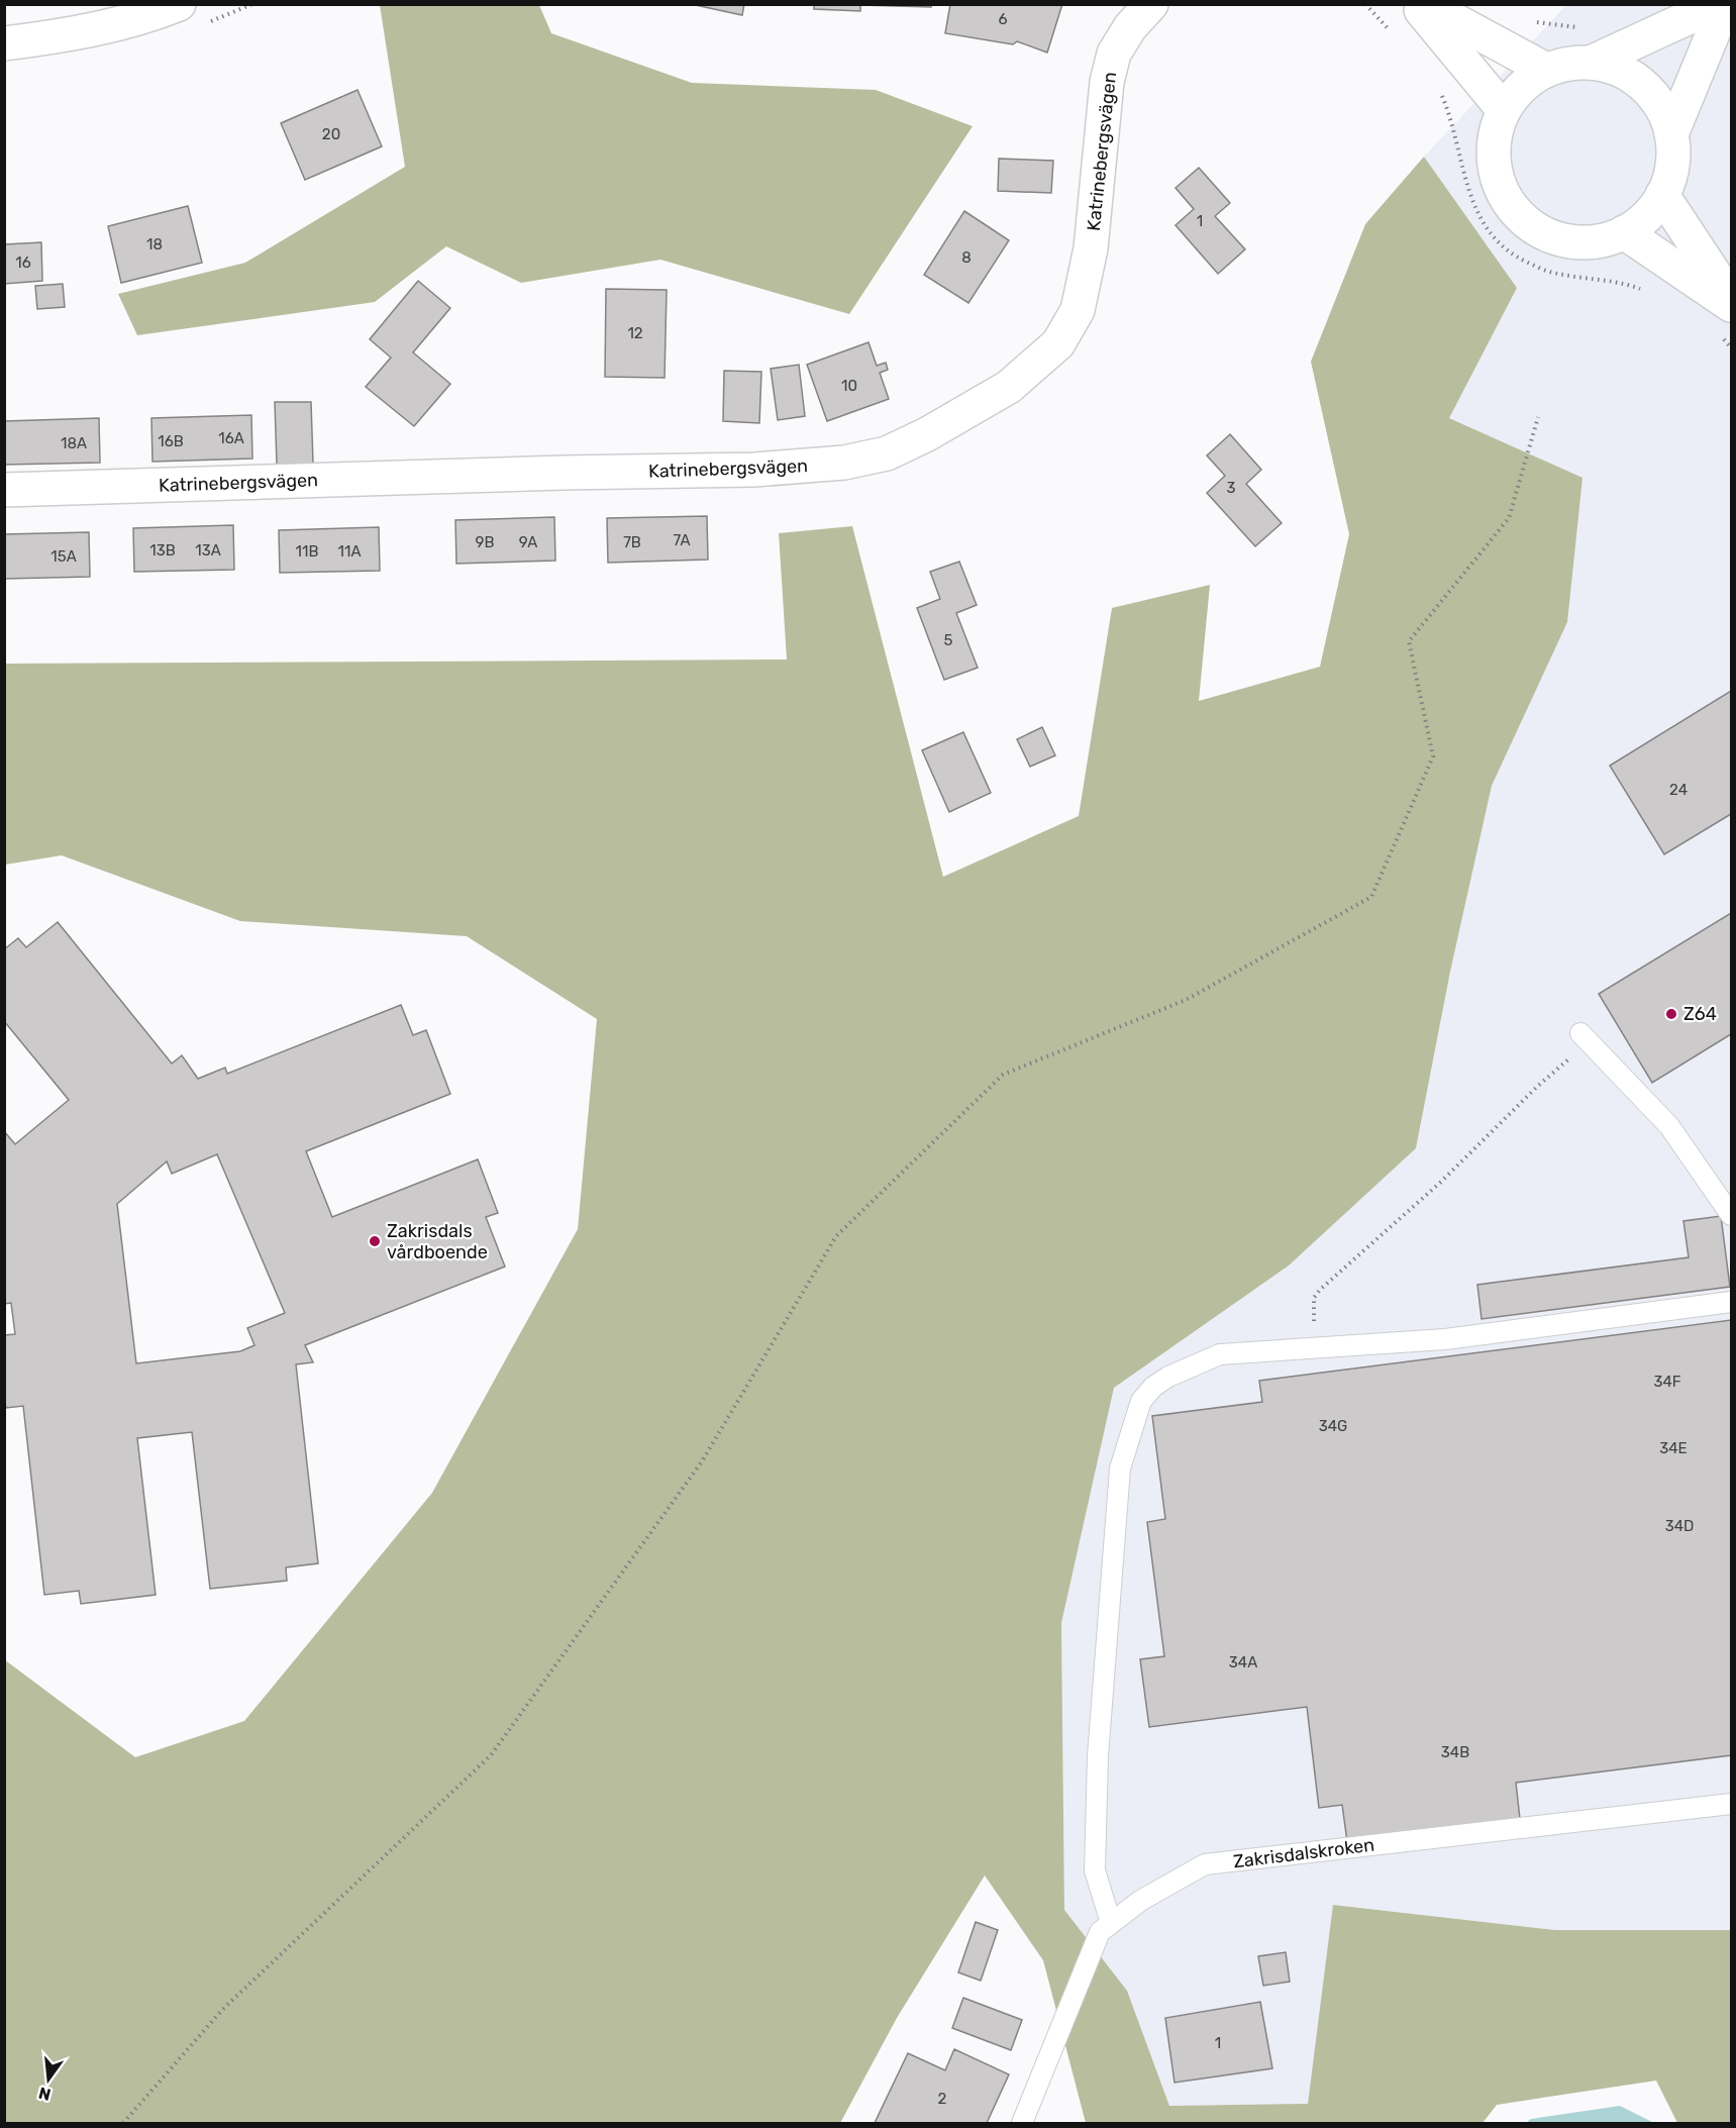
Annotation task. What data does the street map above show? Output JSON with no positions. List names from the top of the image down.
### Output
{
  "streets": {
    "street": ["Katrinebergsvägen"],
    "lane": ["Zakrisdalskroken"]
  },
  "places": ["Z64", "Zakrisdals vårdboende"],
  "house_numbers": [
    "6",
    "20",
    "1",
    "18",
    "8",
    "16",
    "12",
    "10",
    "16A",
    "16B",
    "18A",
    "3",
    "7A",
    "9B",
    "9A",
    "7B",
    "13B",
    "13A",
    "11B",
    "11A",
    "15A",
    "5",
    "24",
    "34F",
    "34G",
    "34E",
    "34D",
    "34A",
    "34B",
    "1",
    "2"
  ],
  "north": "bottom"
}
